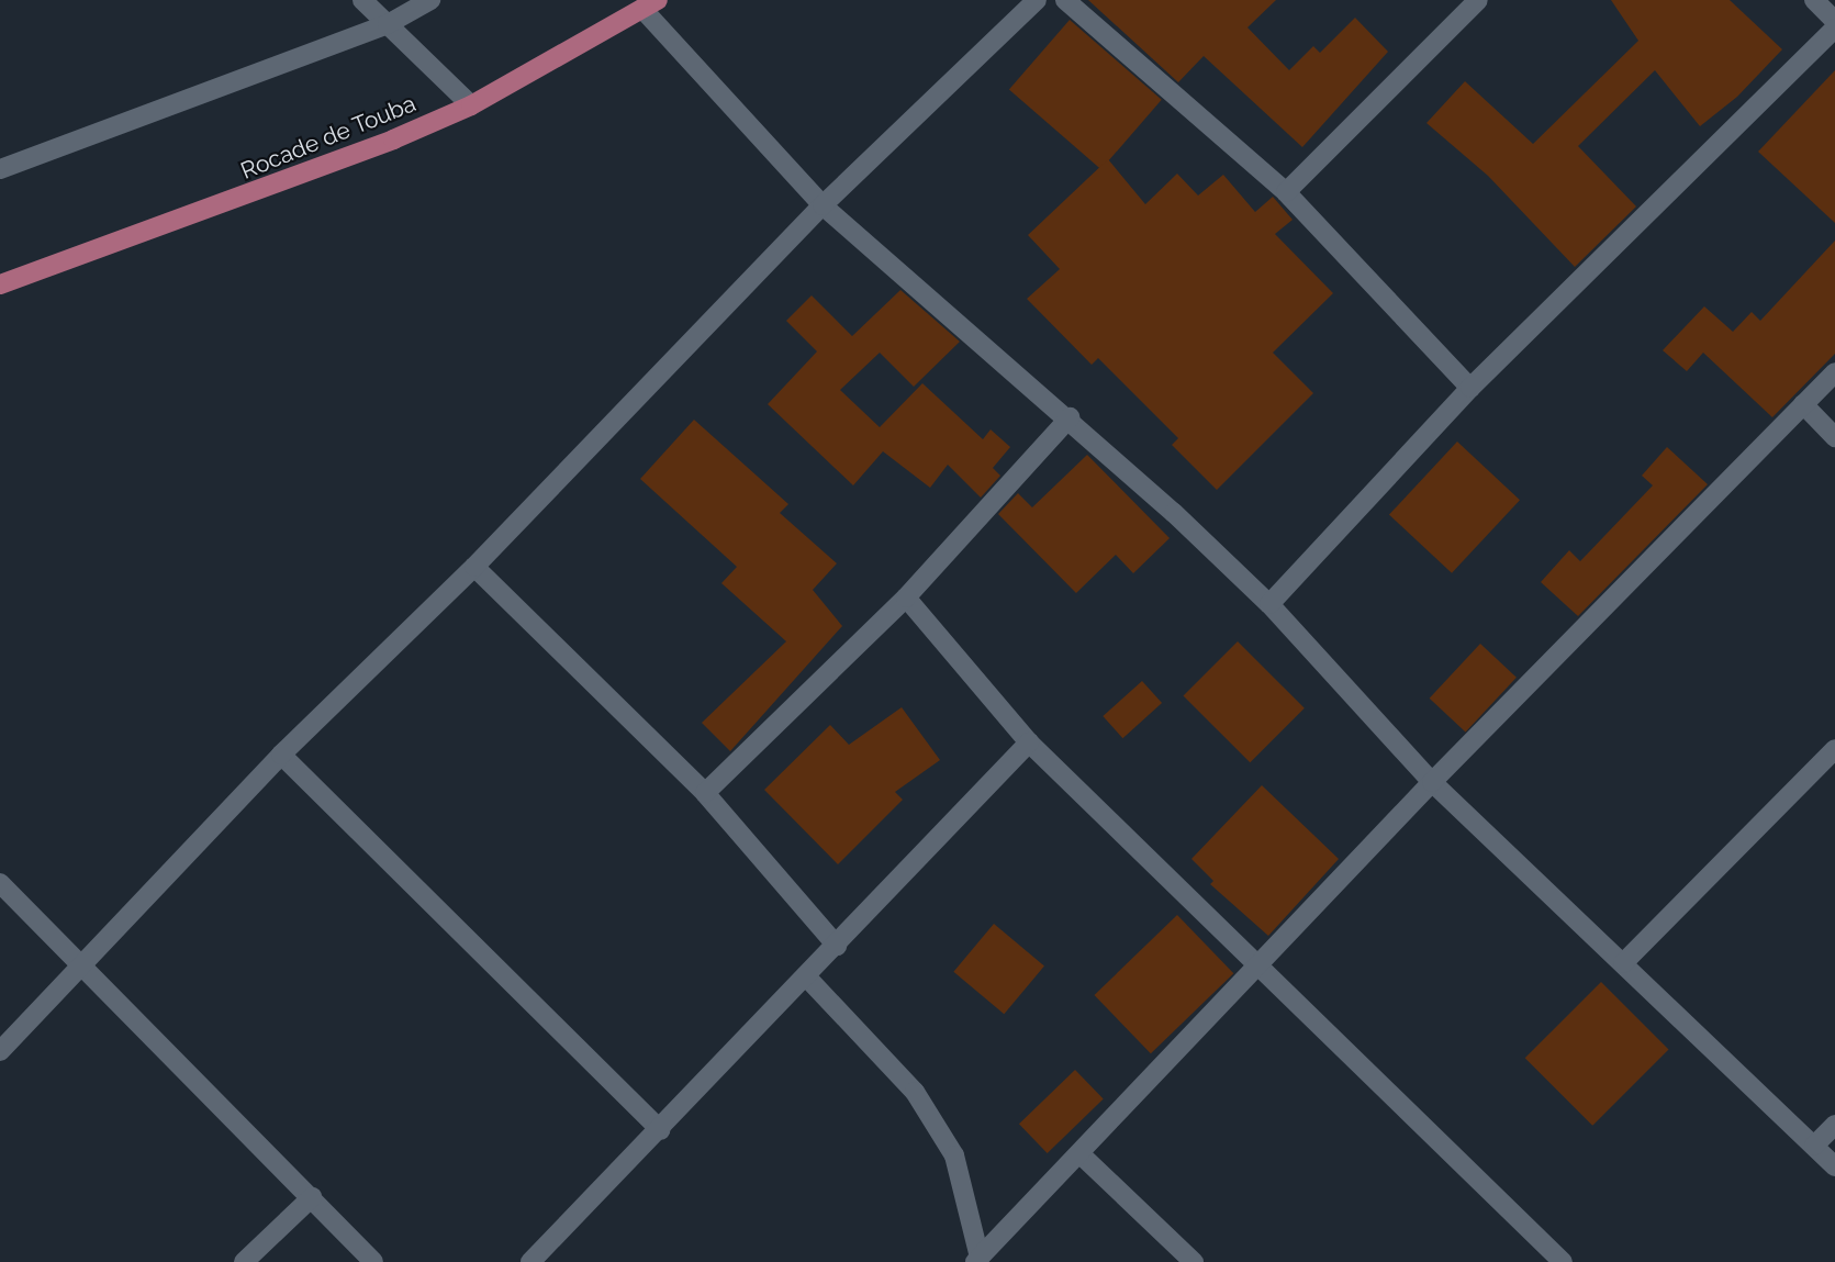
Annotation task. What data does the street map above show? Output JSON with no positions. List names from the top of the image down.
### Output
{
  "streets": {
    "main road": ["Rocade de Touba"]
  }
}
